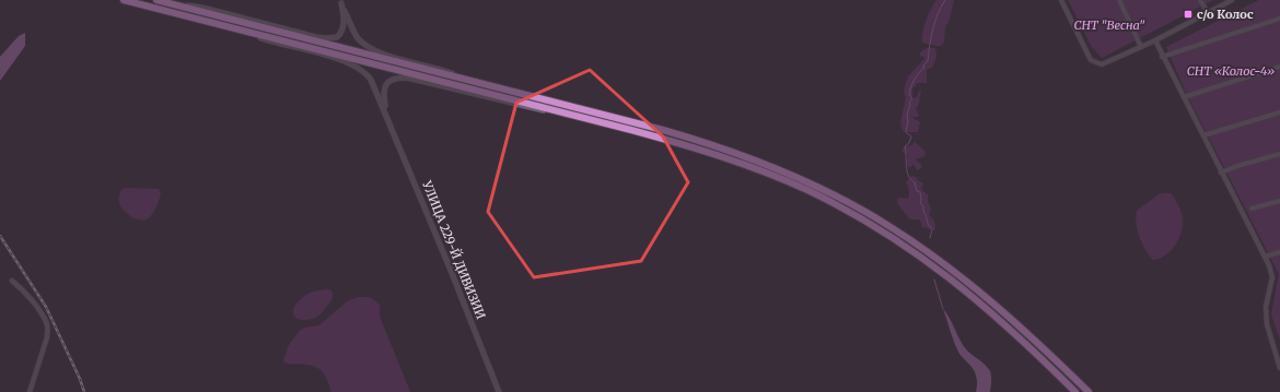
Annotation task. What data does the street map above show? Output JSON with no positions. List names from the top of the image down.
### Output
{
  "streets": {
    "street": ["УЛИЦА 229-Й ДИВИЗИИ"]
  },
  "parks": ["СНТ \"Весна\"", "СНТ «Колос-4»"],
  "places": {
    "transit": ["с/о Колос"]
  }
}
